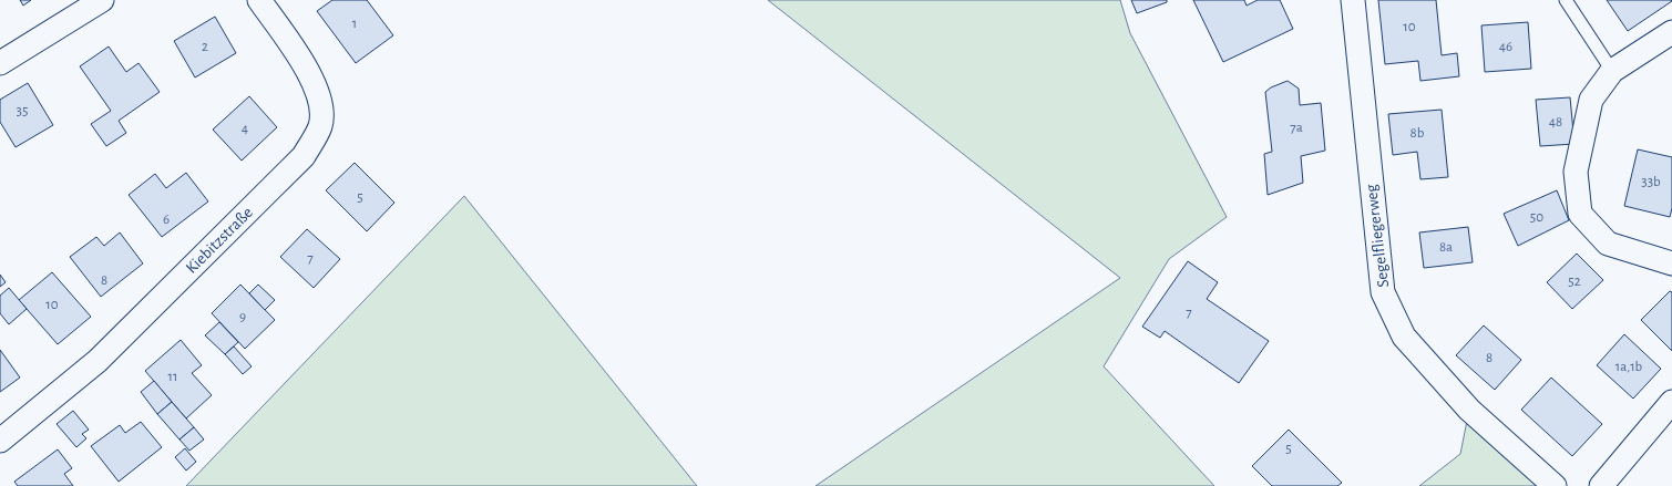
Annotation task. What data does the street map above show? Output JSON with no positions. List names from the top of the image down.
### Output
{
  "streets": {
    "street": ["Segelfliegerweg", "Kiebitzstraße"]
  },
  "house_numbers": [
    "1",
    "10",
    "2",
    "46",
    "35",
    "48",
    "7a",
    "4",
    "8b",
    "33b",
    "5",
    "50",
    "6",
    "8a",
    "7",
    "8",
    "52",
    "10",
    "7",
    "9",
    "8",
    "1a,1b",
    "11",
    "5"
  ]
}
